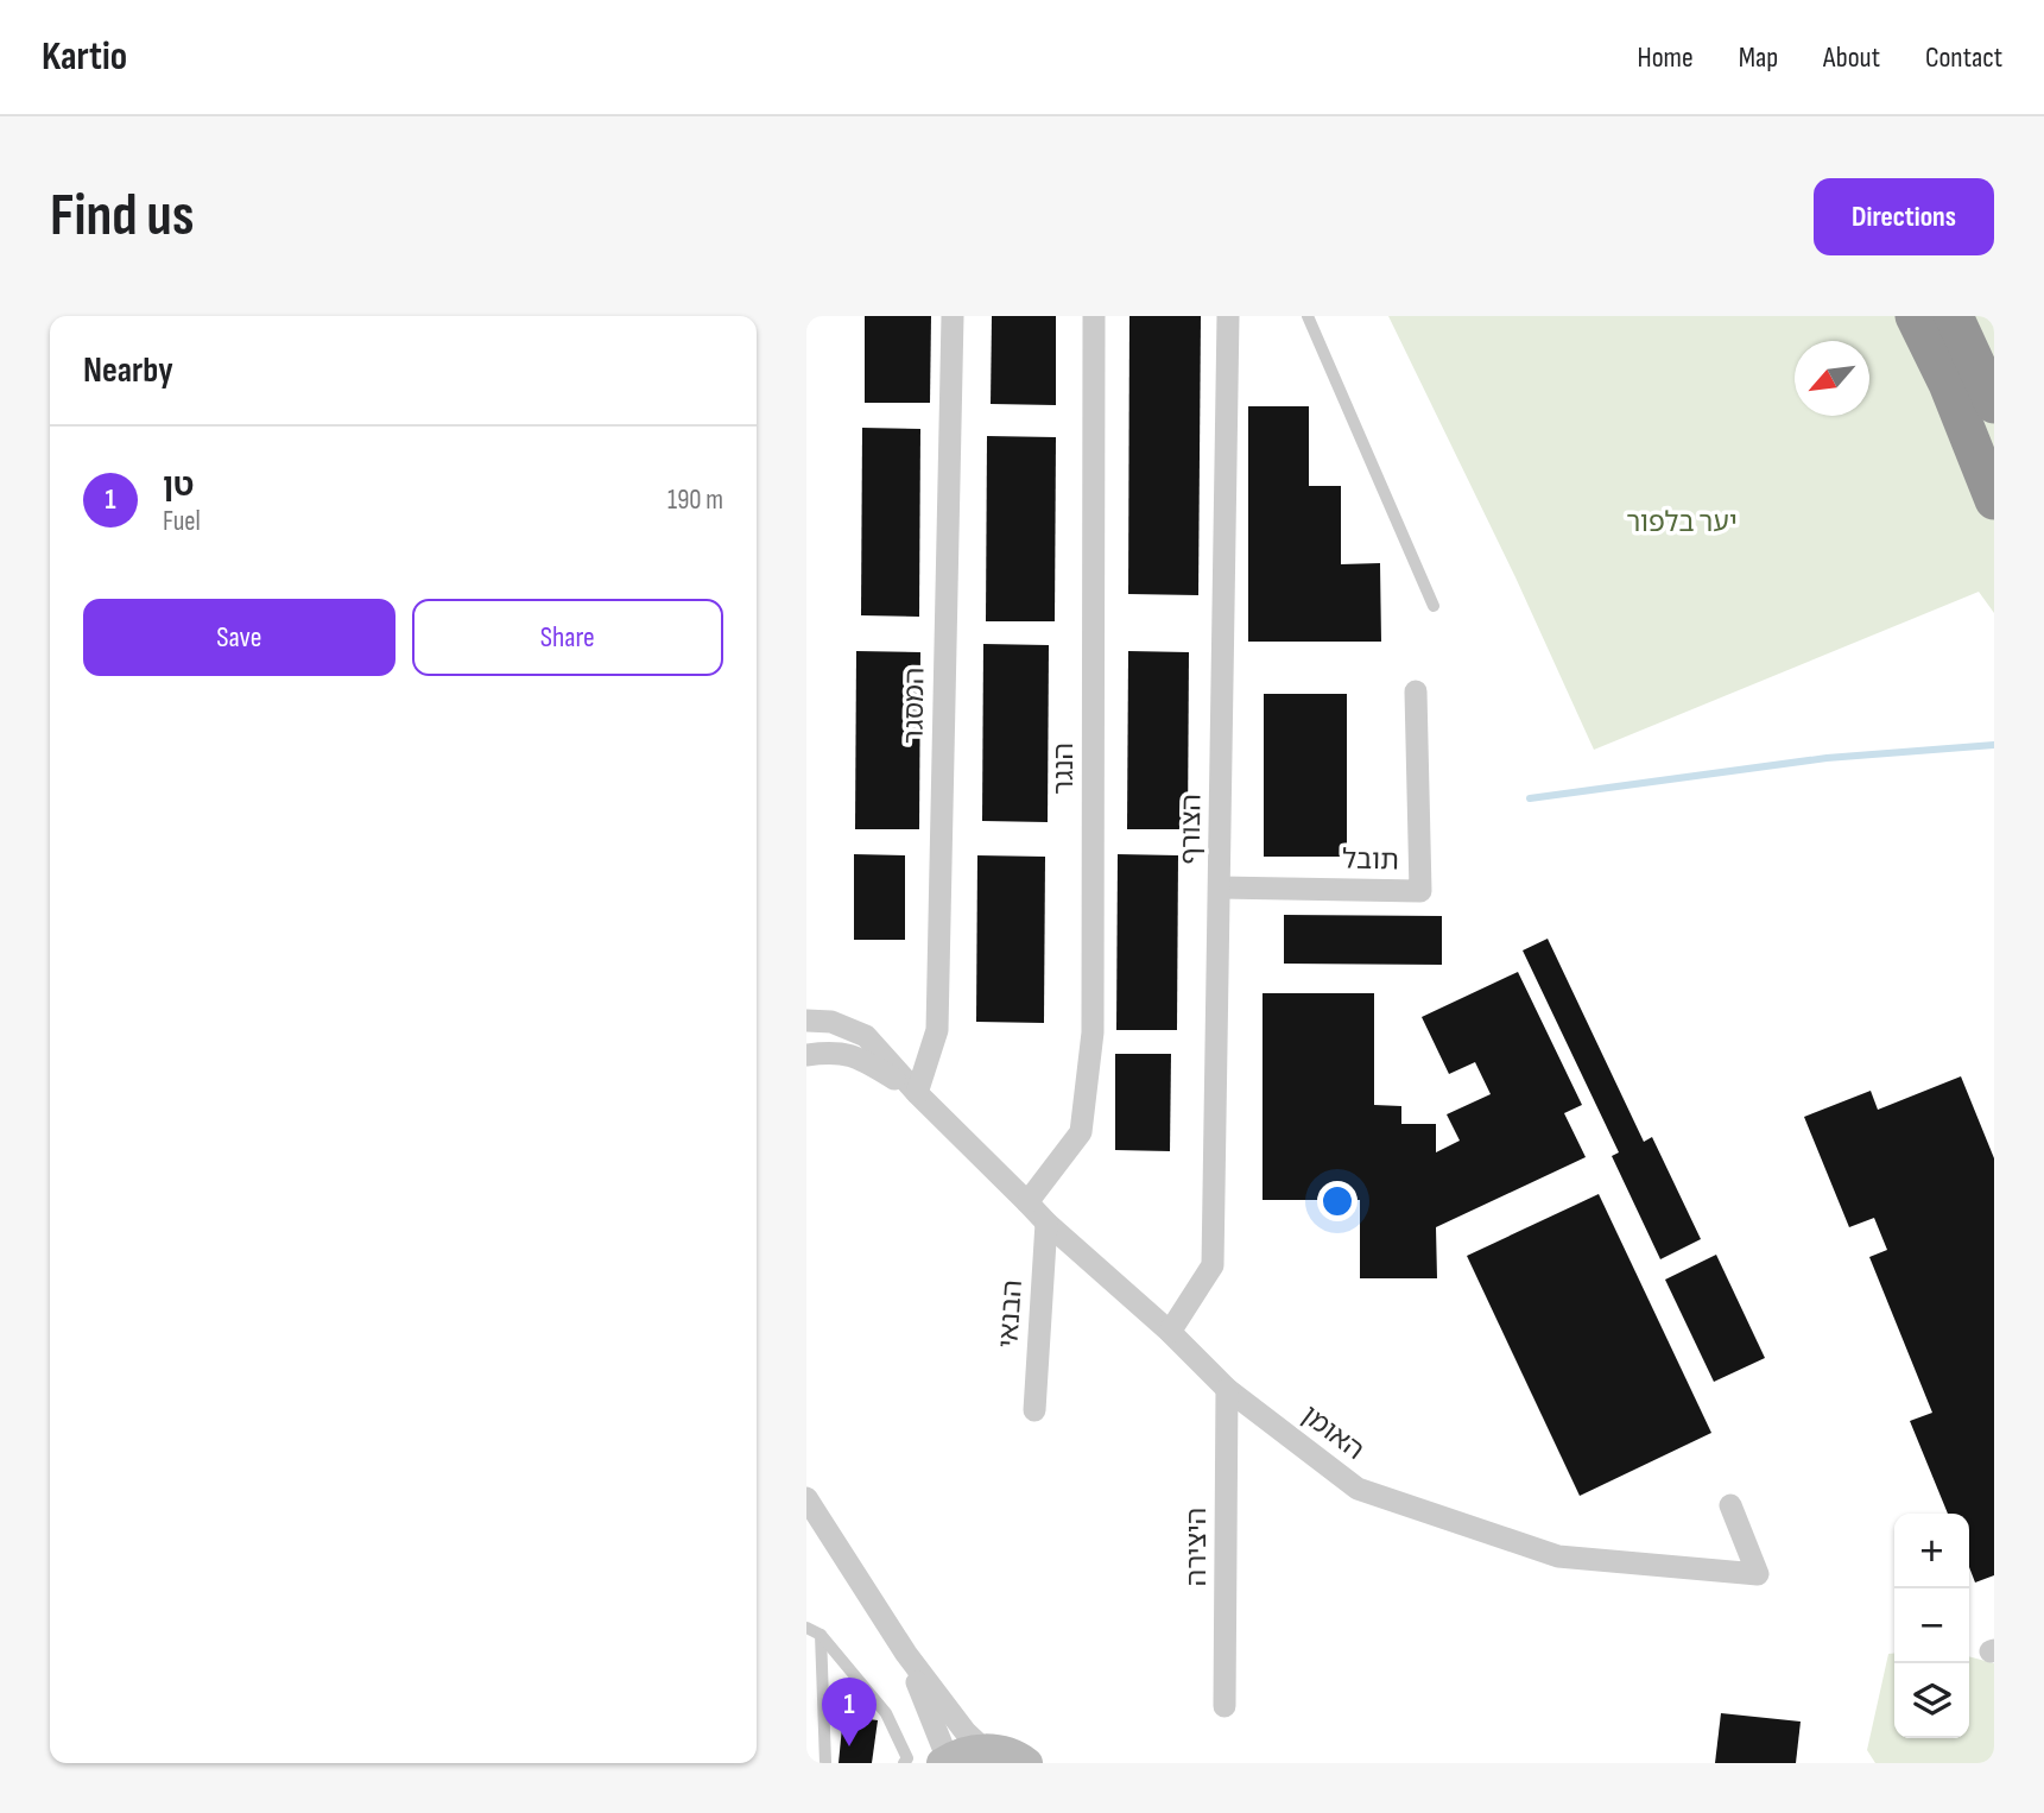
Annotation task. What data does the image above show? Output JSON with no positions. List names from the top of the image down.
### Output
{
  "streets": {
    "street": [
      "המסגר",
      "הנגר",
      "הצורף",
      "תובל",
      "הבנאי",
      "האומן",
      "היצירה"
    ]
  },
  "crossings": [
    ["המסגר", "האומן"],
    ["הנגר", "האומן"],
    ["הצורף", "תובל"],
    ["הצורף", "האומן"],
    ["הבנאי", "האומן"],
    ["האומן", "היצירה"]
  ],
  "parks": ["יער בלפור"],
  "north": "bottom left",
  "page": {
    "header": "Kartio",
    "nav": [
      "Home",
      "Map",
      "About",
      "Contact"
    ],
    "buttons": [
      "Directions",
      ["Save", "Share"]
    ],
    "title": "Find us",
    "heading": "Nearby",
    "list": [
      {
        "mark": "1",
        "name": "טן",
        "note": "Fuel",
        "value": "190 m"
      }
    ],
    "map_buttons": ["+", "−"],
    "pins": "1"
  }
}
